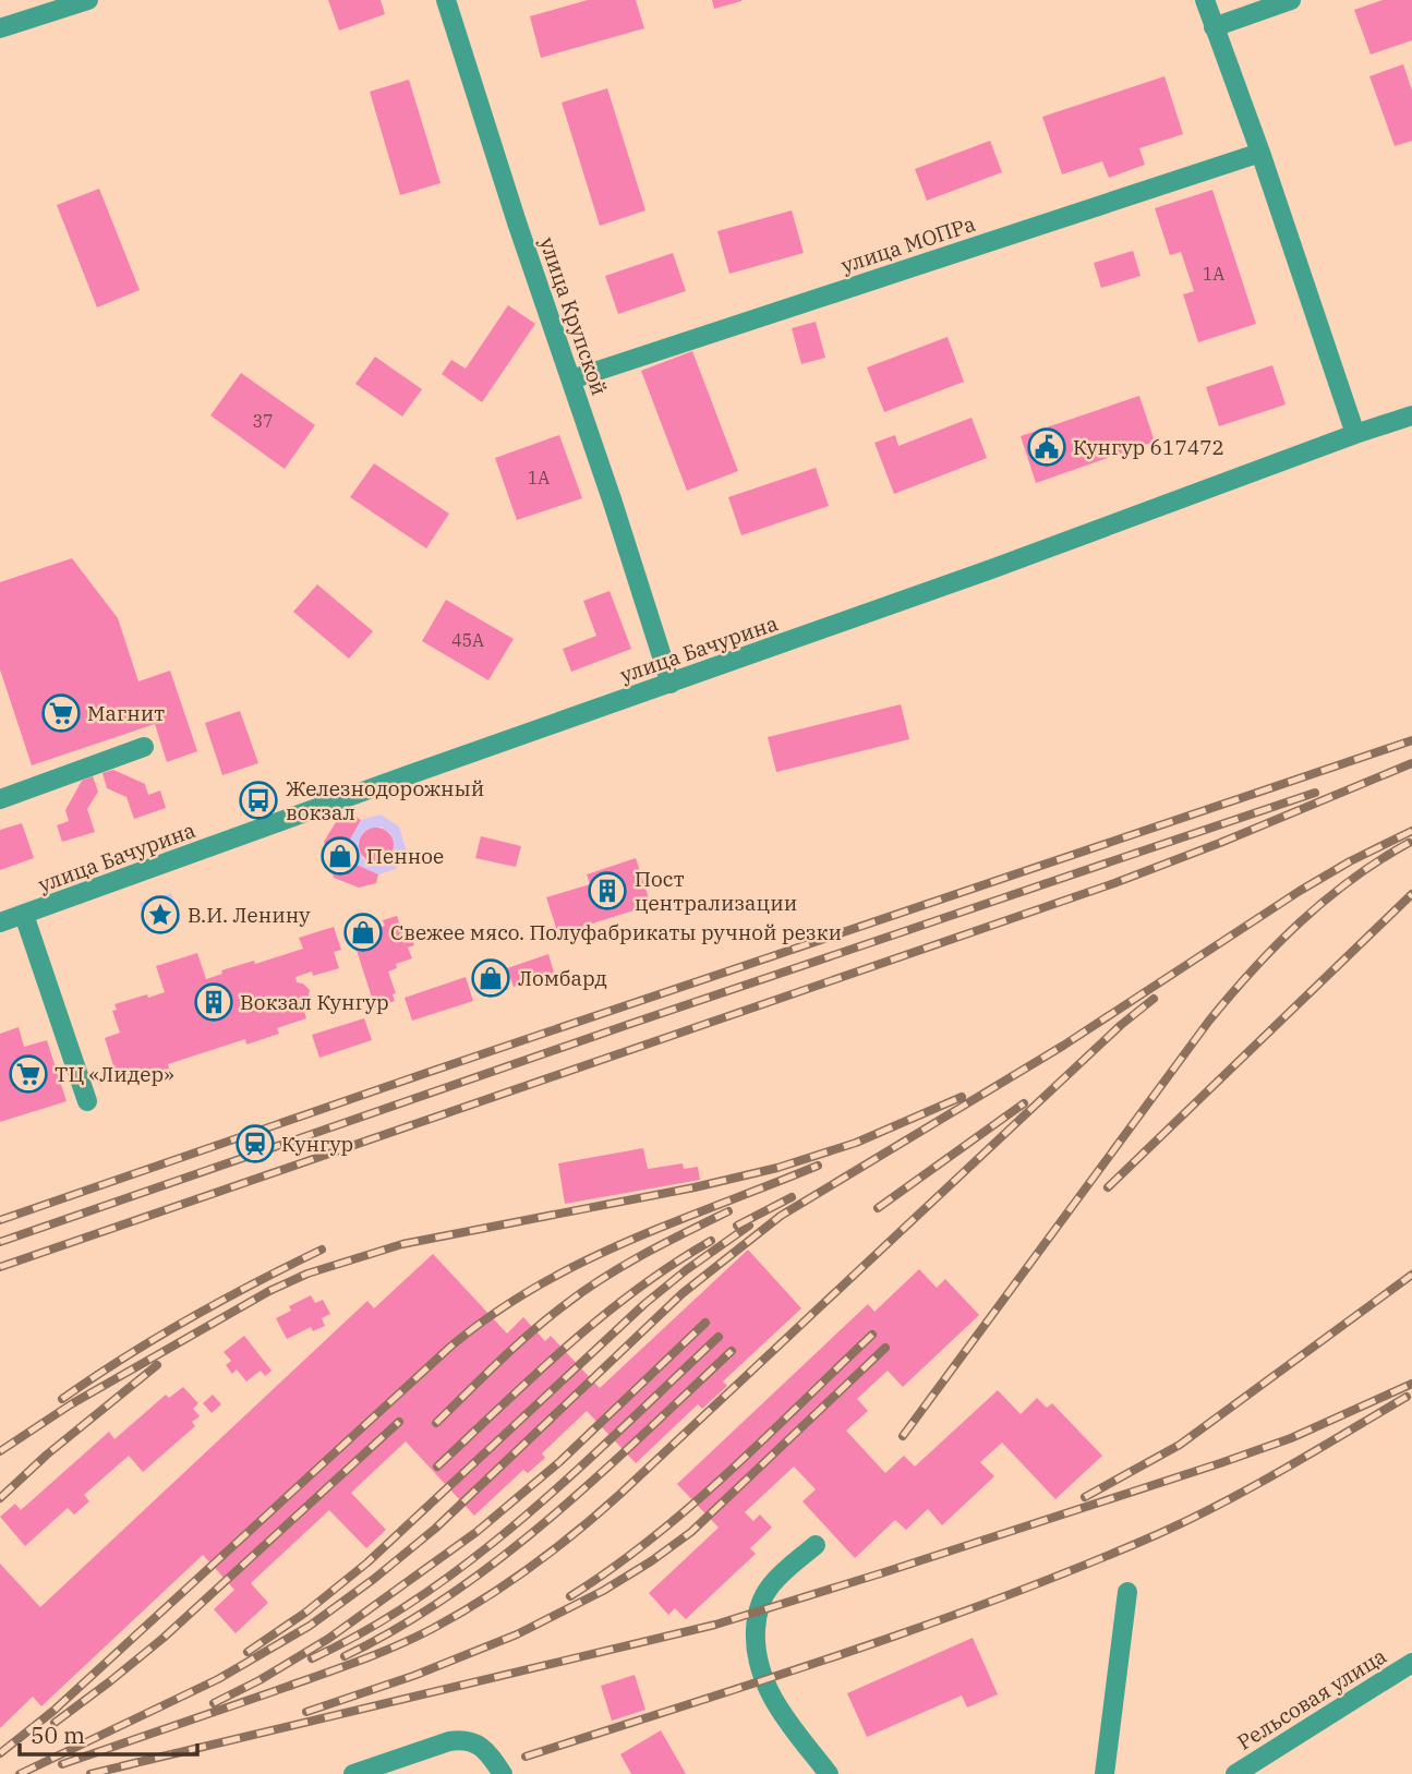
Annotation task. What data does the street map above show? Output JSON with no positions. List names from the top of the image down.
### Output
{
  "streets": {
    "street": [
      "улица МОПРа",
      "улица Крупской",
      "улица Бачурина",
      "Рельсовая улица"
    ]
  },
  "crossings": [
    ["улица МОПРа", "улица Крупской"],
    ["улица Крупской", "улица Бачурина"]
  ],
  "places": {
    "public building": ["Кунгур 617472"],
    "supermarket": ["Магнит", "ТЦ «Лидер»"],
    "bus stop": ["Железнодорожный вокзал"],
    "shop": ["Пенное", "Свежее мясо. Полуфабрикаты ручной резки", "Ломбард"],
    "building": ["Пост централизации", "Вокзал Кунгур"],
    "place": ["В.И. Ленину"],
    "station": ["Кунгур"]
  },
  "house_numbers": [
    "1А",
    "37",
    "1А",
    "45А"
  ],
  "scale_bar": "50 m"
}
